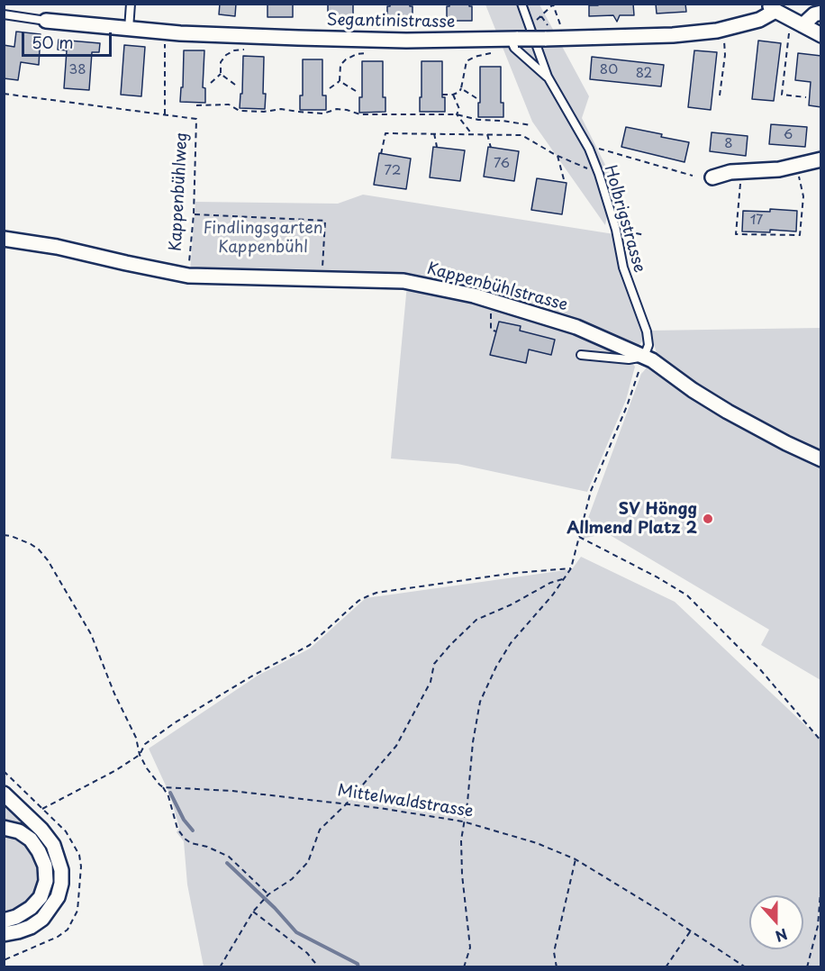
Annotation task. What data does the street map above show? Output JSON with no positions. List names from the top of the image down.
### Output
{
  "streets": {
    "street": ["Segantinistrasse", "Kappenbühlstrasse"],
    "lane": ["Holbrigstrasse"],
    "path": ["Kappenbühlweg", "Mittelwaldstrasse"]
  },
  "crossings": [
    ["Kappenbühlweg", "Kappenbühlstrasse"],
    ["Holbrigstrasse", "Kappenbühlstrasse"]
  ],
  "parks": ["Findlingsgarten Kappenbühl"],
  "places": ["SV Höngg Allmend Platz 2"],
  "house_numbers": [
    "38",
    "80",
    "82",
    "6",
    "8",
    "76",
    "72",
    "17"
  ],
  "scale_bar": "50 m",
  "north": "bottom"
}
